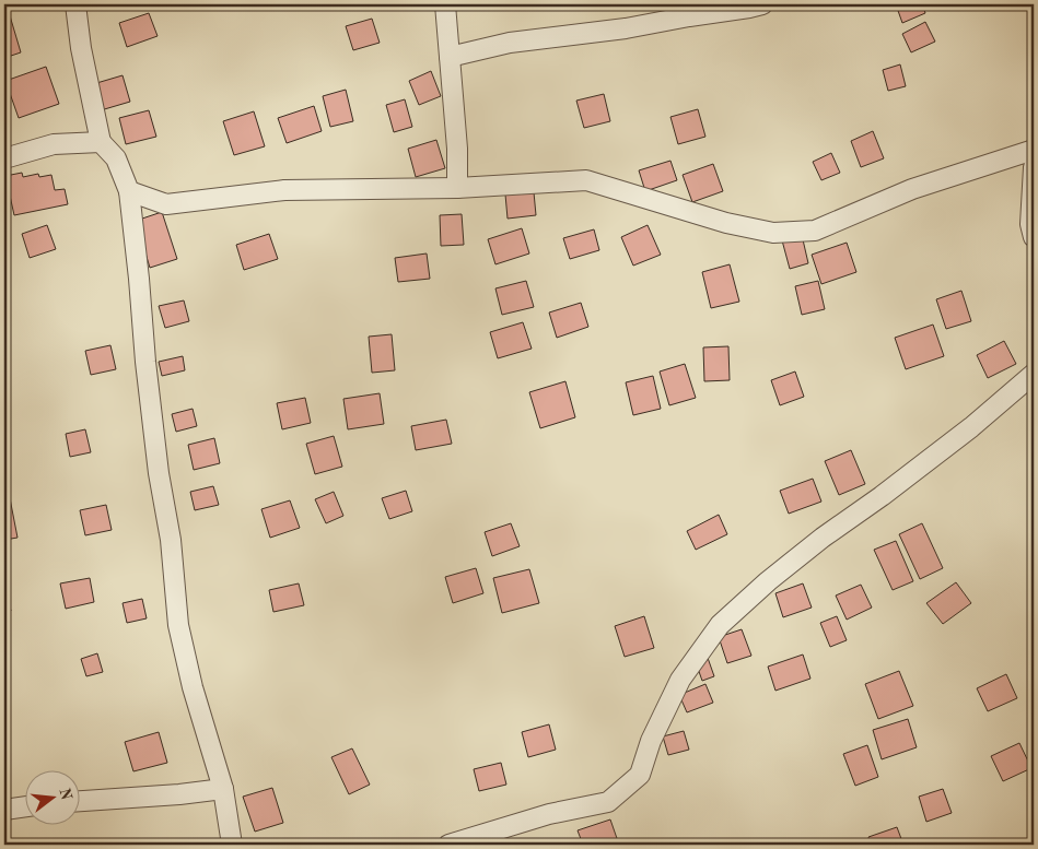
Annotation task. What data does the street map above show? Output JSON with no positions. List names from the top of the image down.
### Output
{
  "north": "right"
}
